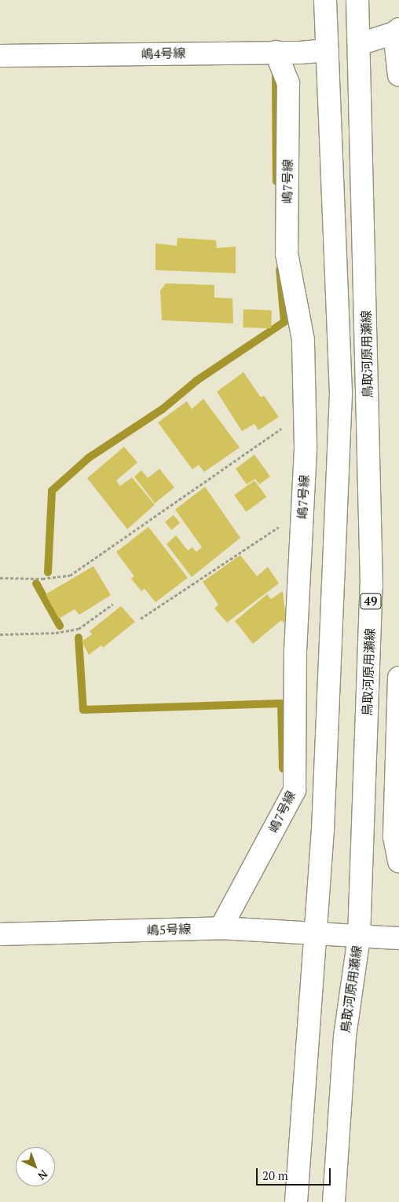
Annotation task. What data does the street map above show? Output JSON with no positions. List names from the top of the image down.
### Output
{
  "streets": {
    "main road": [
      "嶋4号線",
      "嶋7号線",
      "鳥取河原用瀬線",
      "49",
      "嶋5号線"
    ]
  },
  "crossings": [
    ["嶋4号線", "嶋7号線"],
    ["嶋7号線", "嶋5号線"],
    ["鳥取河原用瀬線", "嶋5号線"]
  ],
  "scale_bar": "20 m",
  "north": "bottom right"
}
